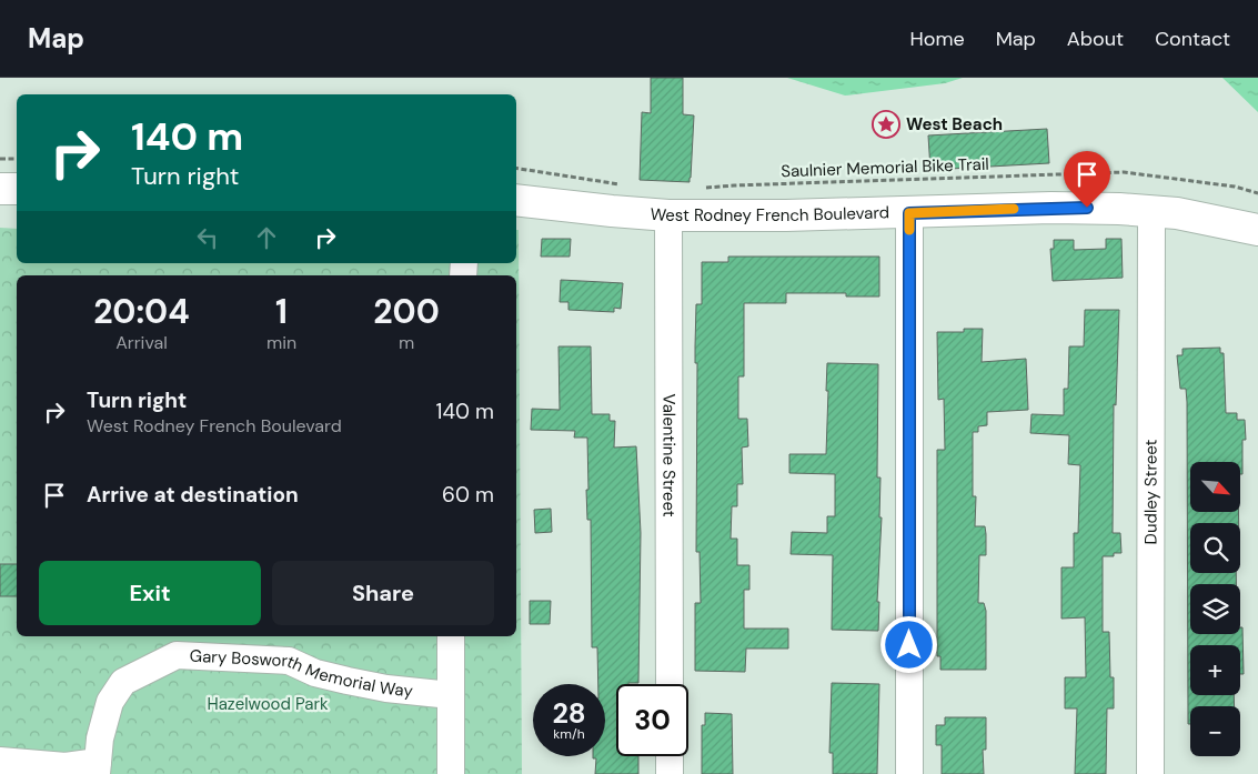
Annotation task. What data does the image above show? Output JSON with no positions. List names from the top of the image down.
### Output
{
  "streets": {
    "main road": ["West Rodney French Boulevard"],
    "street": ["Valentine Street", "Dudley Street", "Gary Bosworth Memorial Way"],
    "path": ["Saulnier Memorial Bike Trail"]
  },
  "crossings": [
    ["West Rodney French Boulevard", "Valentine Street"],
    ["West Rodney French Boulevard", "Dudley Street"]
  ],
  "parks": ["Hazelwood Park"],
  "places": {
    "place": ["West Beach"]
  },
  "north": "bottom right",
  "page": {
    "header": "Map",
    "nav": [
      "Home",
      "Map",
      "About",
      "Contact"
    ],
    "turn": ["140 m", "Turn right"],
    "eta": [
      "20:04",
      "Arrival",
      "1",
      "min",
      "200",
      "m"
    ],
    "list": [
      {
        "name": "Turn right",
        "note": "West Rodney French Boulevard",
        "value": "140 m"
      },
      {
        "name": "Arrive at destination",
        "value": "60 m"
      }
    ],
    "map_buttons": ["+", "−"],
    "buttons": ["Exit", "Share"],
    "speed": "28 km/h",
    "limit": "30"
  }
}
